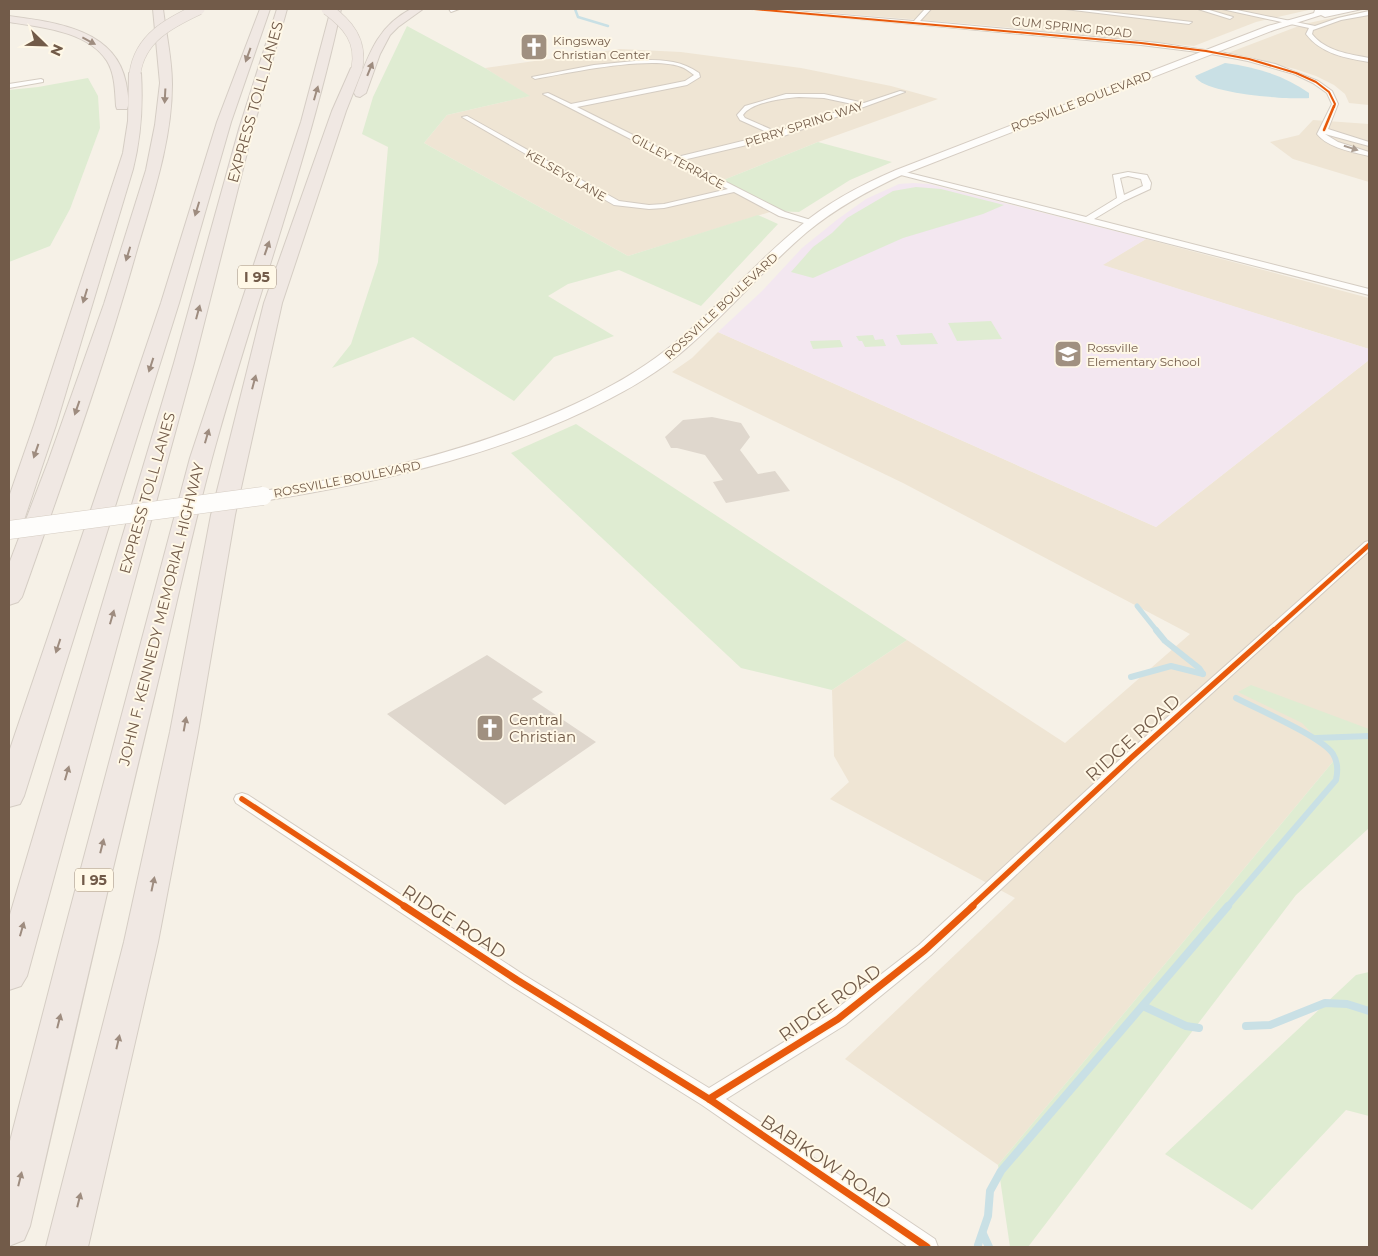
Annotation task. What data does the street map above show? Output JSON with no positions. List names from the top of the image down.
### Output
{
  "streets": {
    "highway": ["EXPRESS TOLL LANES", "I 95", "JOHN F. KENNEDY MEMORIAL HIGHWAY"],
    "main road": ["ROSSVILLE BOULEVARD"],
    "street": [
      "GUM SPRING ROAD",
      "PERRY SPRING WAY",
      "GILLEY TERRACE",
      "KELSEYS LANE",
      "RIDGE ROAD",
      "BABIKOW ROAD"
    ]
  },
  "crossings": [
    ["GUM SPRING ROAD", "ROSSVILLE BOULEVARD"],
    ["ROSSVILLE BOULEVARD", "GILLEY TERRACE"],
    ["PERRY SPRING WAY", "GILLEY TERRACE"],
    ["GILLEY TERRACE", "KELSEYS LANE"],
    ["RIDGE ROAD", "BABIKOW ROAD"]
  ],
  "places": {
    "church": ["Kingsway Christian Center", "Central Christian"],
    "school or university": ["Rossville Elementary School"]
  },
  "north": "bottom right"
}
